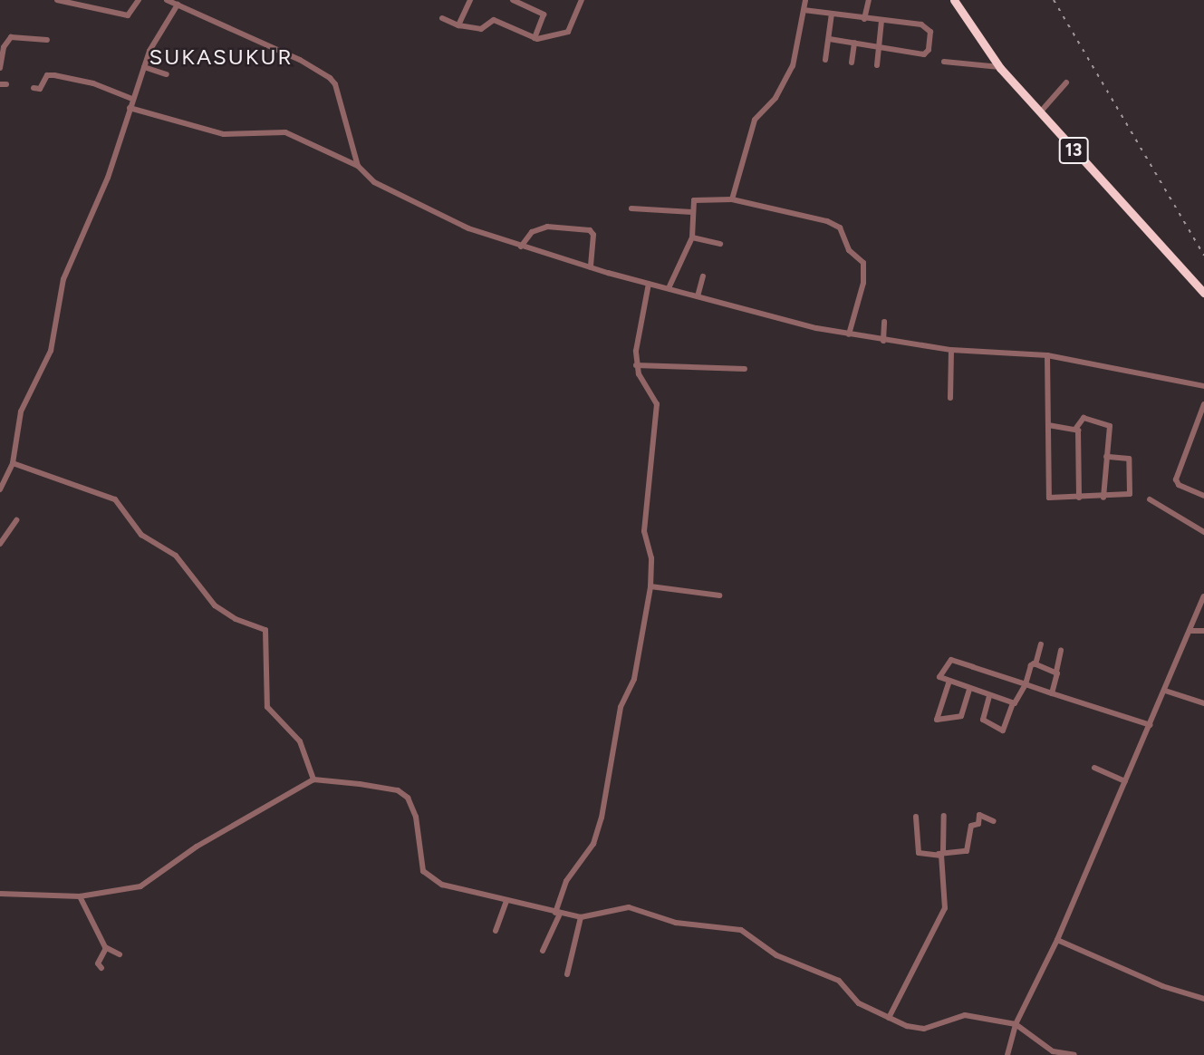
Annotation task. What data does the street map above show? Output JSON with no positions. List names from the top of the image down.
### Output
{
  "streets": {
    "highway": ["13"]
  },
  "districts": ["SUKASUKUR"]
}
